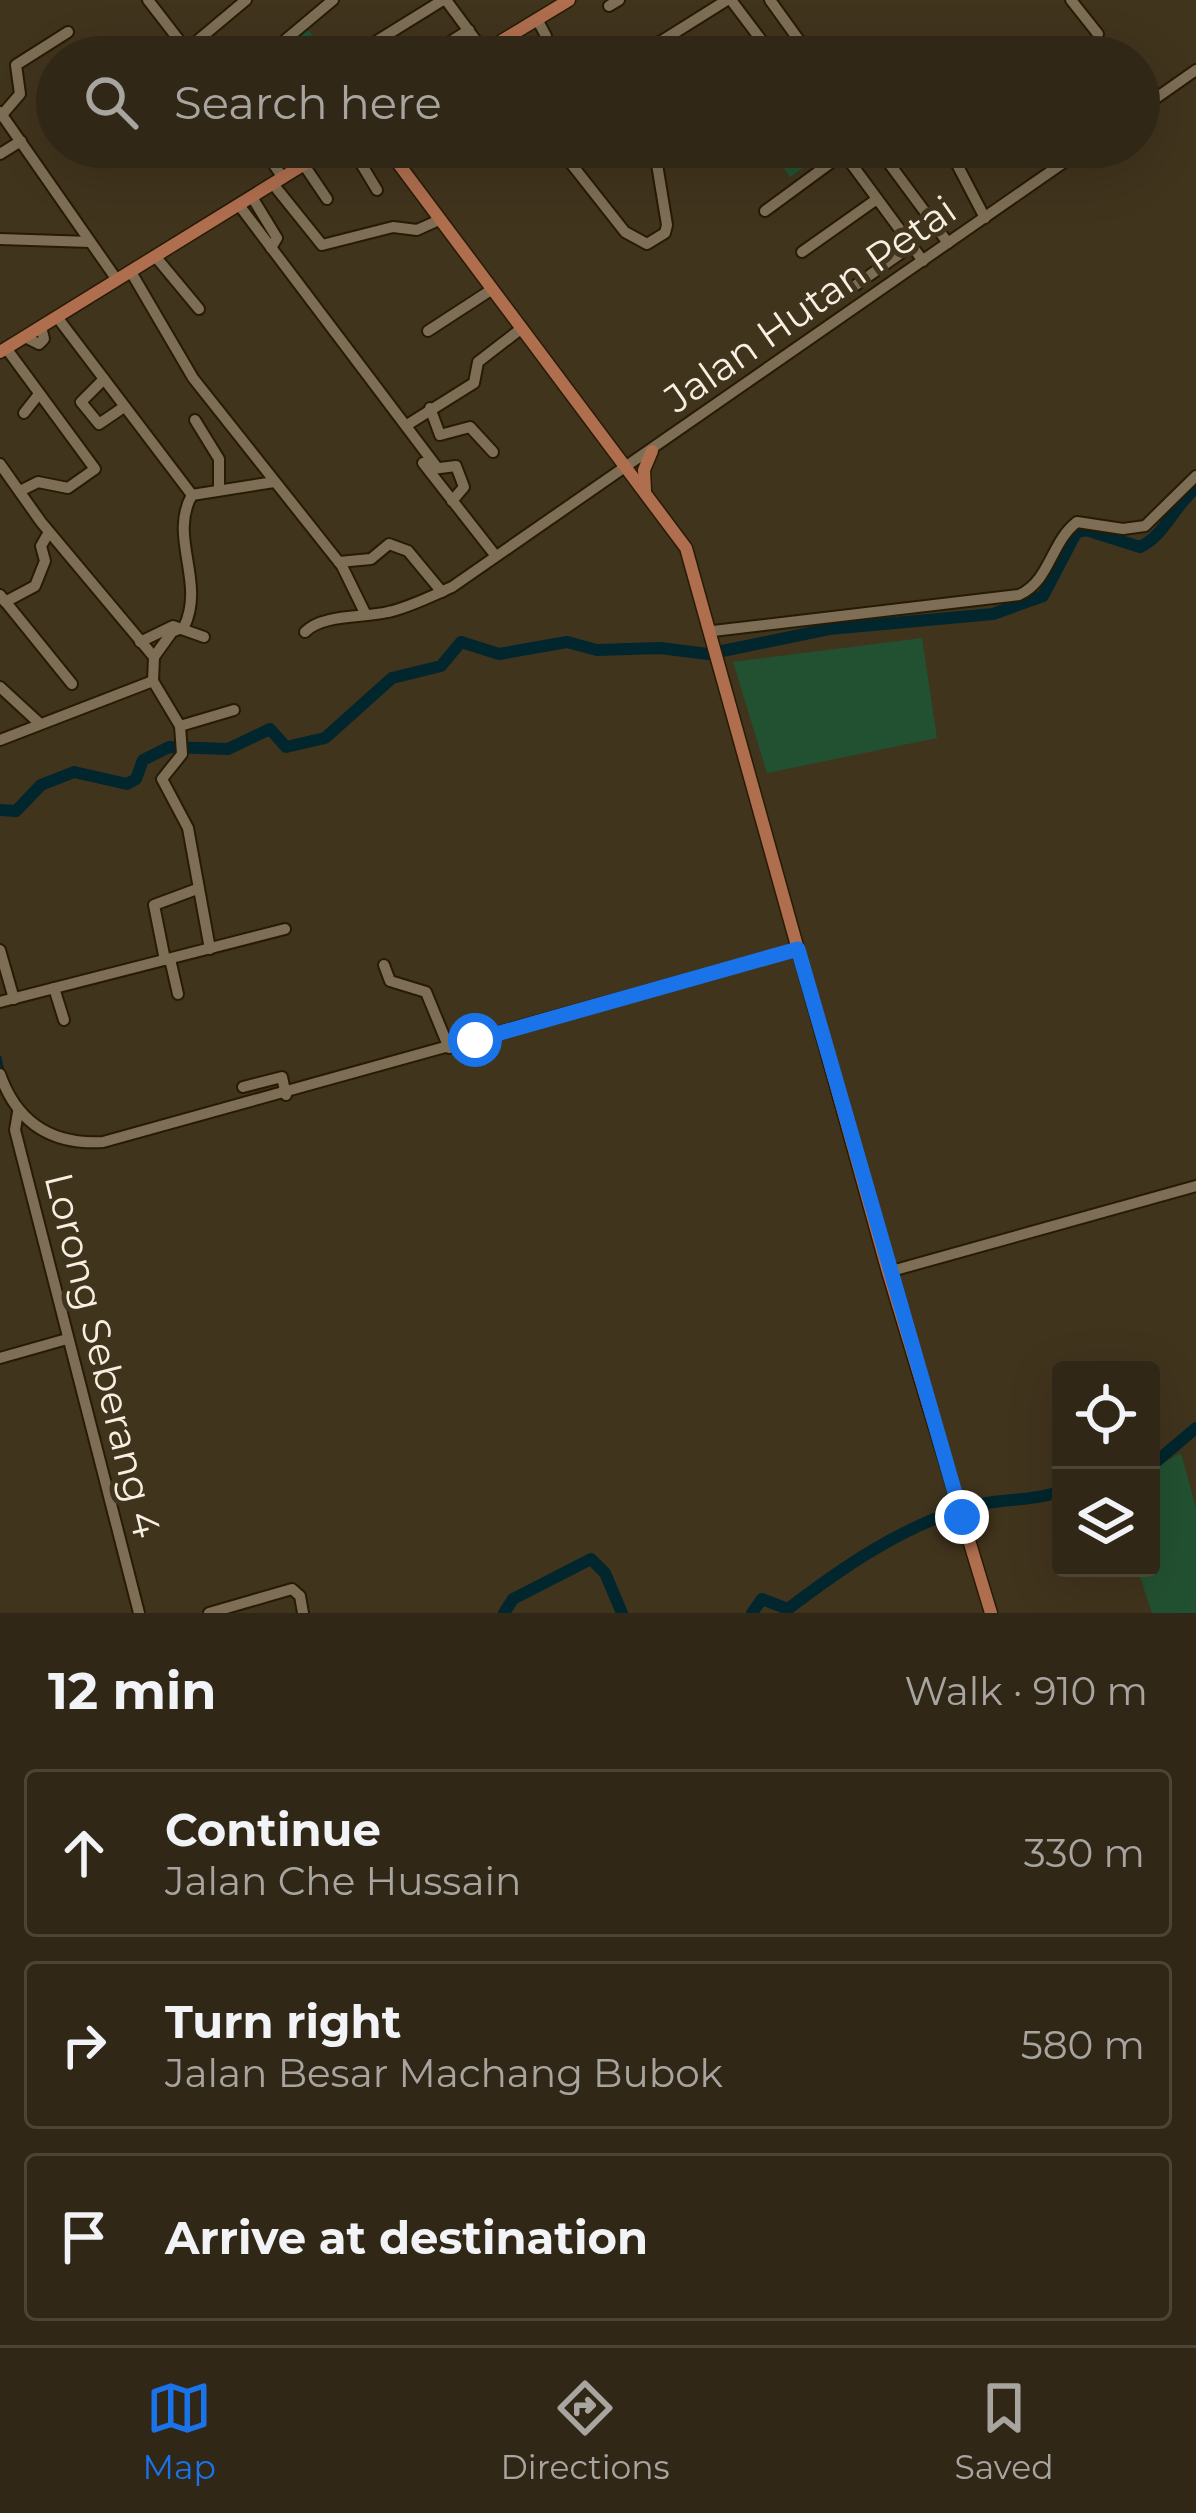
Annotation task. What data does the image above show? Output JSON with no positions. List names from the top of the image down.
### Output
{
  "streets": {
    "street": ["Jalan Hutan Petai", "Lorong Seberang 4"]
  },
  "page": {
    "search": "Search here",
    "heading": ["12 min", "Walk · 910 m"],
    "list": [
      ["Continue", "Jalan Che Hussain", "330 m"],
      ["Turn right", "Jalan Besar Machang Bubok", "580 m"],
      "Arrive at destination"
    ],
    "nav": ["Map", "Directions", "Saved"]
  }
}
